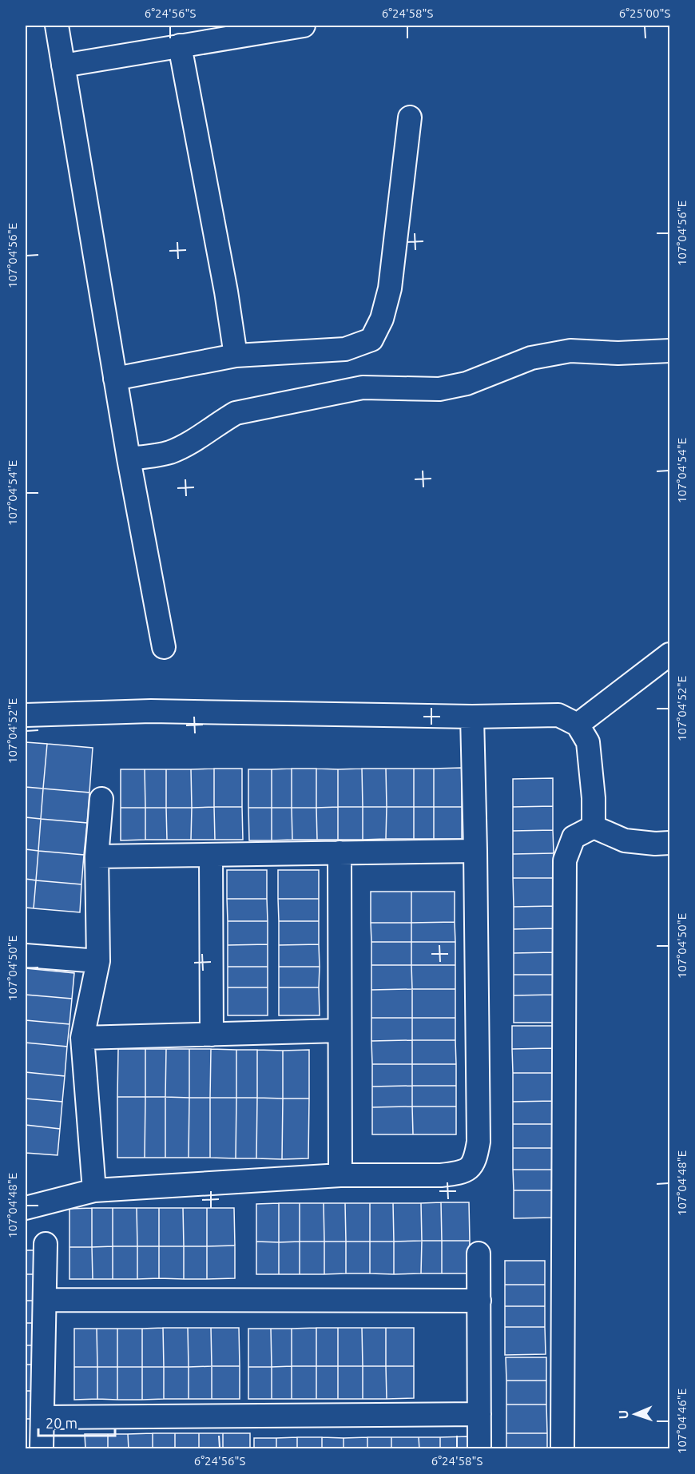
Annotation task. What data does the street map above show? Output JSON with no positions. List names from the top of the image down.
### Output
{
  "scale_bar": "20 m",
  "north": "left",
  "coordinates": [
    "6°24'56\"S",
    "6°24'58\"S",
    "6°25'00\"S",
    "107°04'56\"E",
    "107°04'54\"E",
    "107°04'52\"E",
    "107°04'50\"E",
    "107°04'48\"E",
    "107°04'46\"E"
  ]
}
